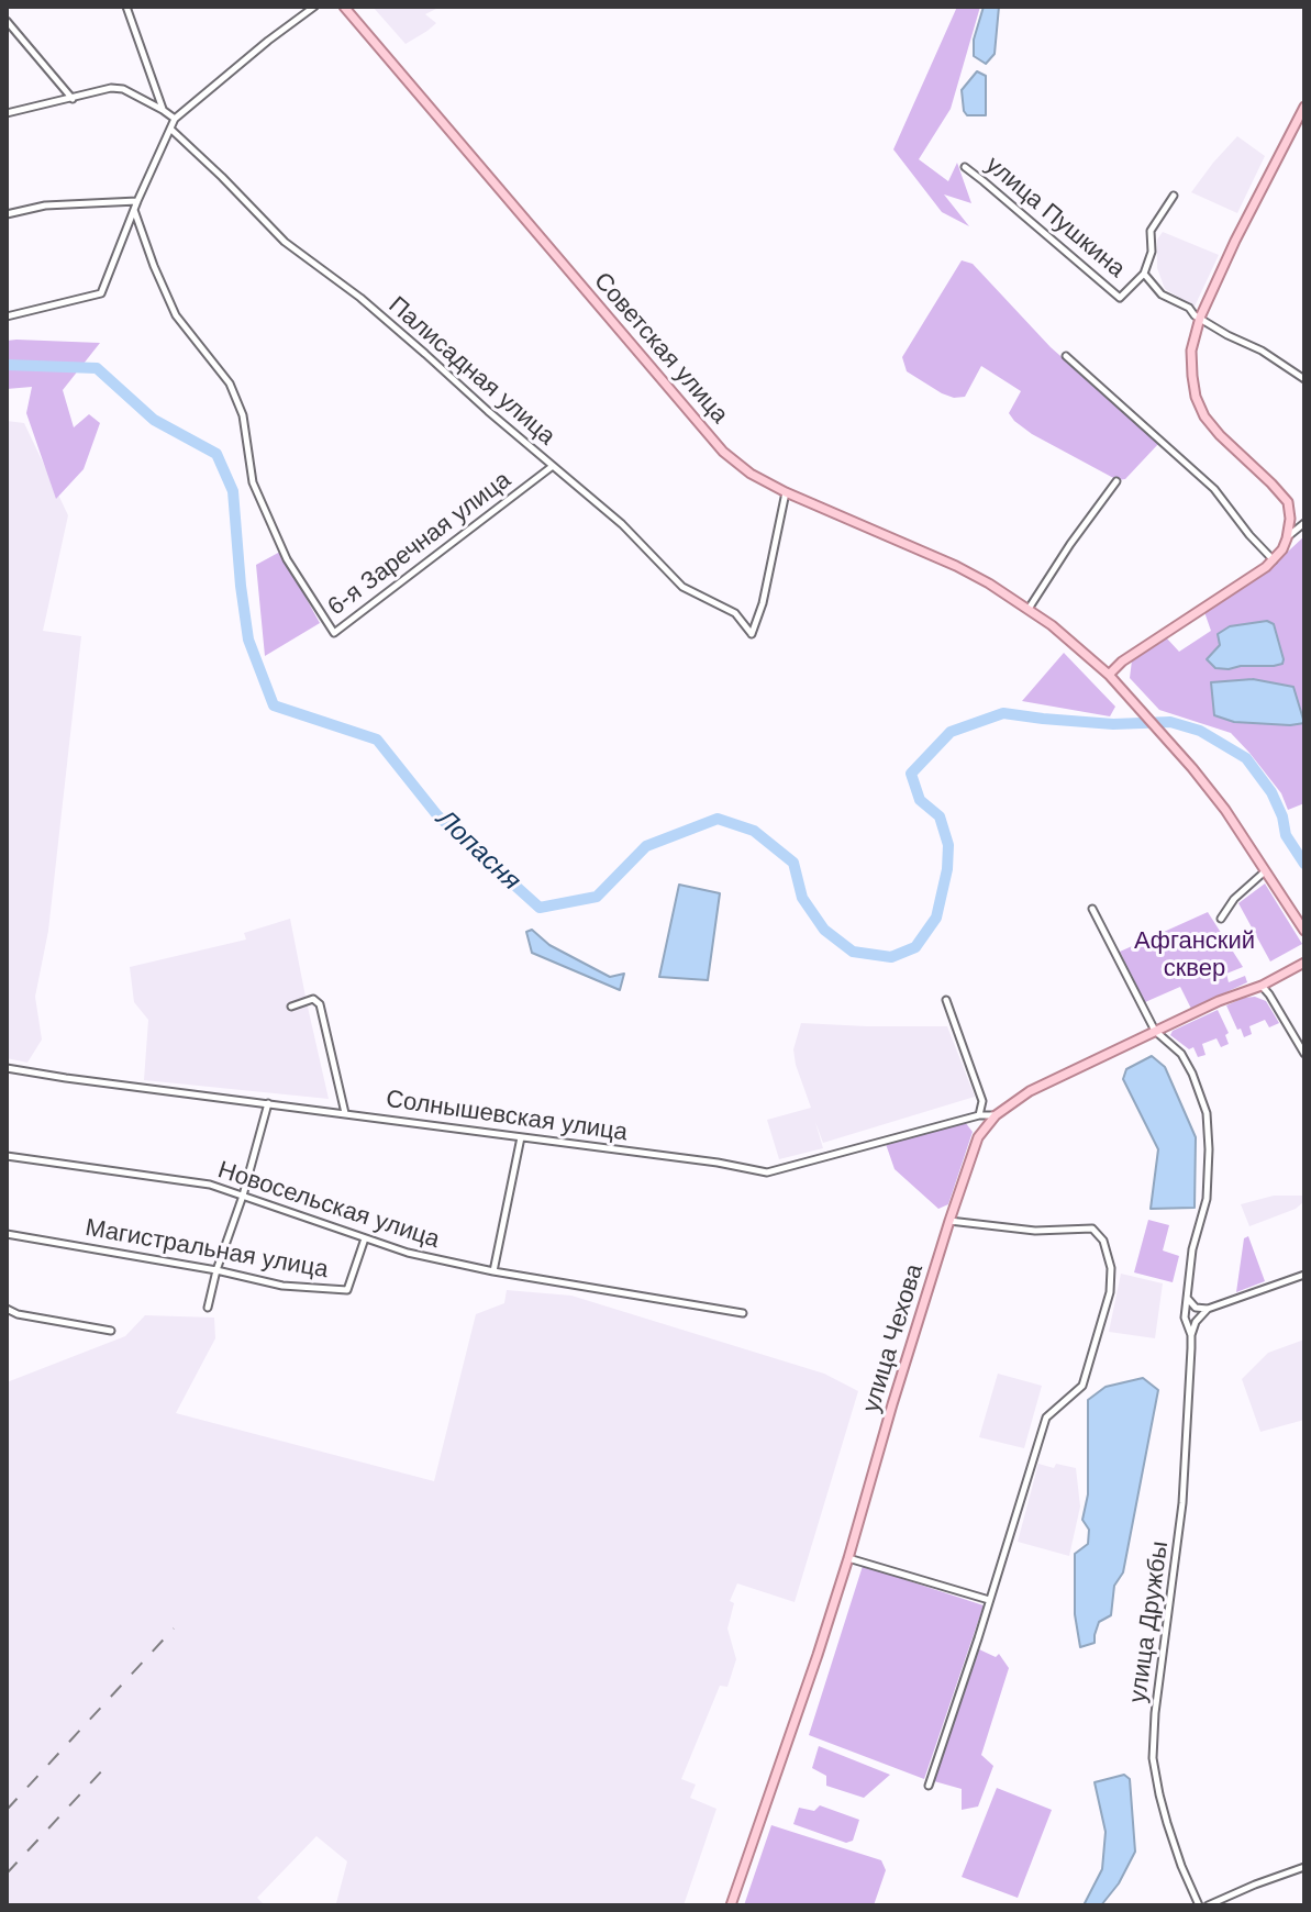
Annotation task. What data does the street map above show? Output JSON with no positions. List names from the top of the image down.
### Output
{
  "streets": {
    "main road": ["Советская улица", "улица Чехова"],
    "street": [
      "улица Пушкина",
      "Палисадная улица",
      "6-я Заречная улица",
      "Солнышевская улица",
      "Новосельская улица",
      "Магистральная улица",
      "улица Дружбы"
    ]
  },
  "crossings": [
    ["Советская улица", "Палисадная улица"],
    ["Палисадная улица", "6-я Заречная улица"],
    ["Солнышевская улица", "улица Чехова"],
    ["Новосельская улица", "Магистральная улица"],
    ["улица Чехова", "улица Дружбы"]
  ],
  "water": ["Лопасня"],
  "parks": ["Афганский сквер"]
}
